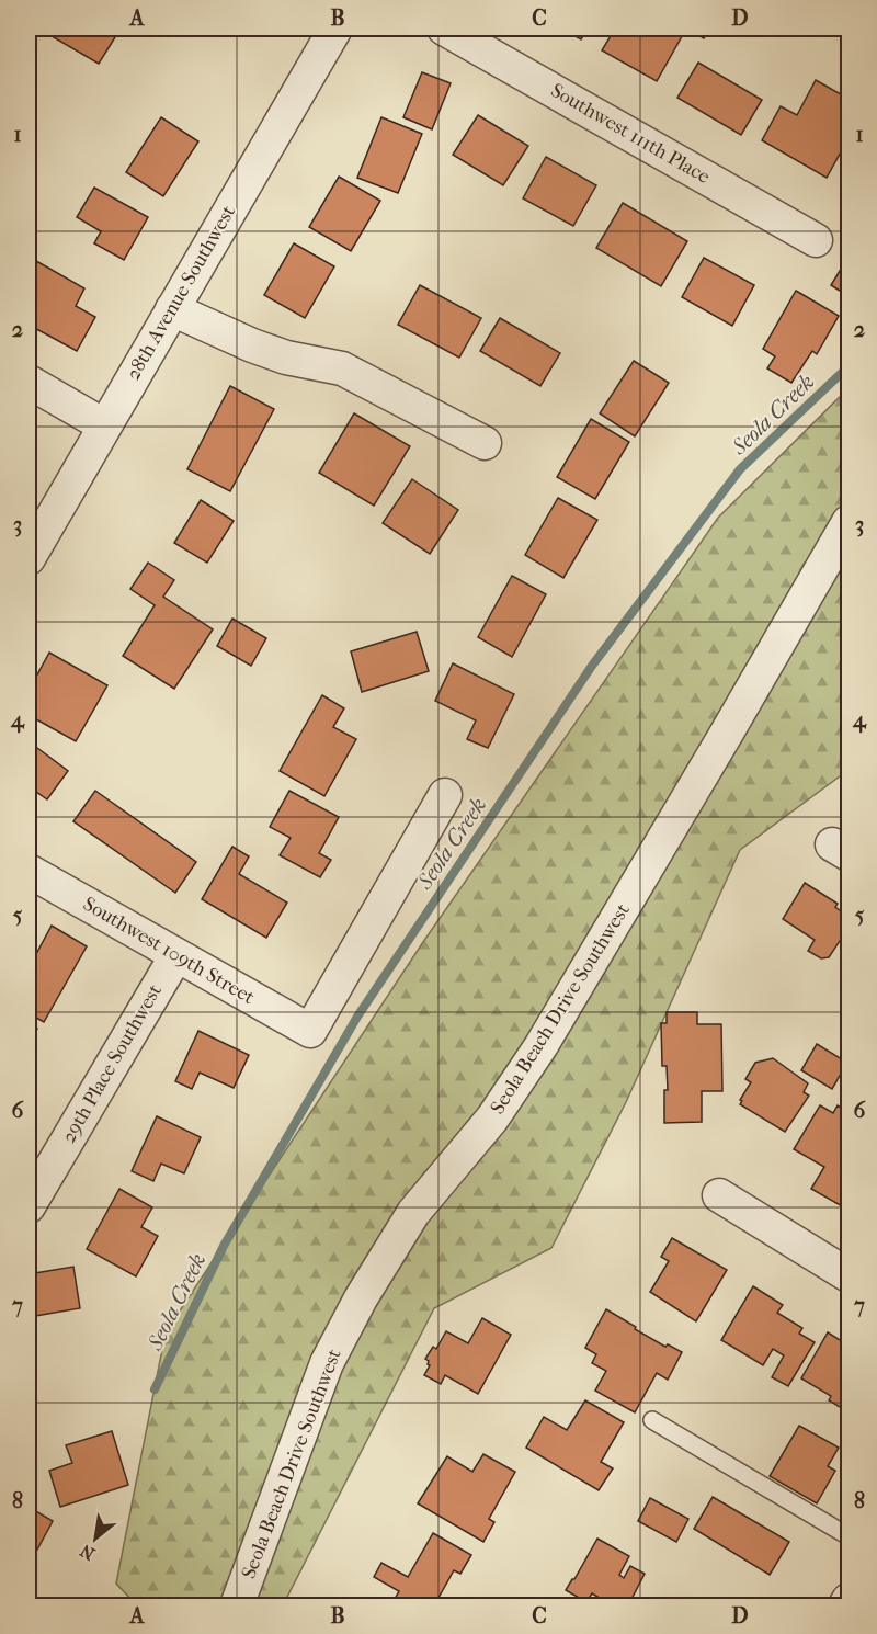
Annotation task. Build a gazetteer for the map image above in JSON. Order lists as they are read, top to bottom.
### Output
{
  "streets": {
    "street": [
      "Southwest 111th Place",
      "28th Avenue Southwest",
      "Southwest 109th Street",
      "Seola Beach Drive Southwest",
      "29th Place Southwest"
    ]
  },
  "crossings": [
    ["Southwest 109th Street", "29th Place Southwest"]
  ],
  "water": ["Seola Creek"],
  "north": "bottom left",
  "grid": {
    "columns": [
      "A",
      "B",
      "C",
      "D"
    ],
    "rows": [
      "1",
      "2",
      "3",
      "4",
      "5",
      "6",
      "7",
      "8"
    ]
  }
}
